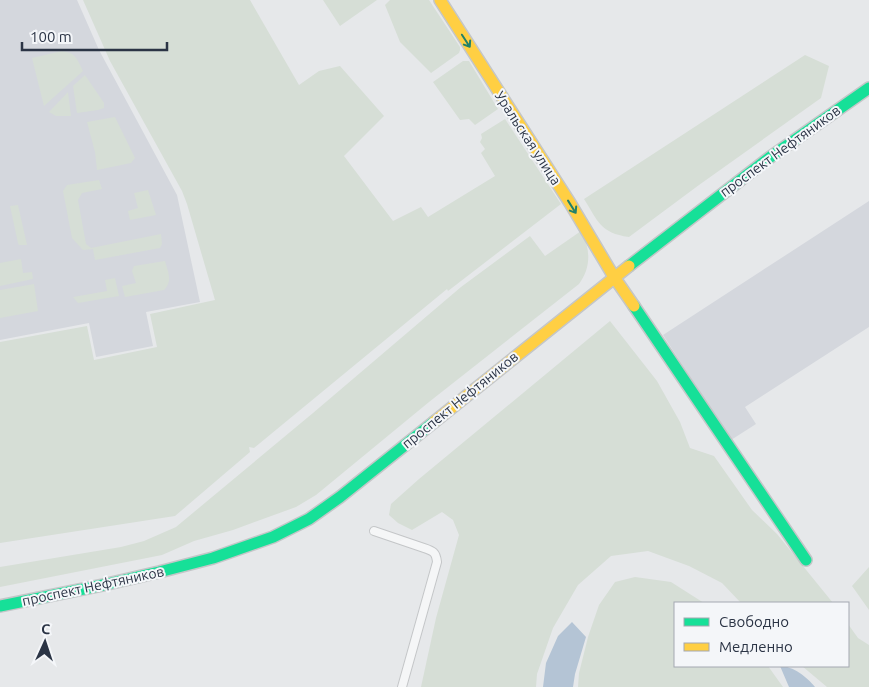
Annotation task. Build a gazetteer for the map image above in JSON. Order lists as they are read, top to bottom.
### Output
{
  "streets": {
    "main road": ["Уральская улица", "проспект Нефтяников"]
  },
  "crossings": [
    ["Уральская улица", "проспект Нефтяников"]
  ],
  "one_way": ["Уральская улица"],
  "legend": ["Свободно", "Медленно"],
  "scale_bar": "100 m",
  "north": "top"
}
